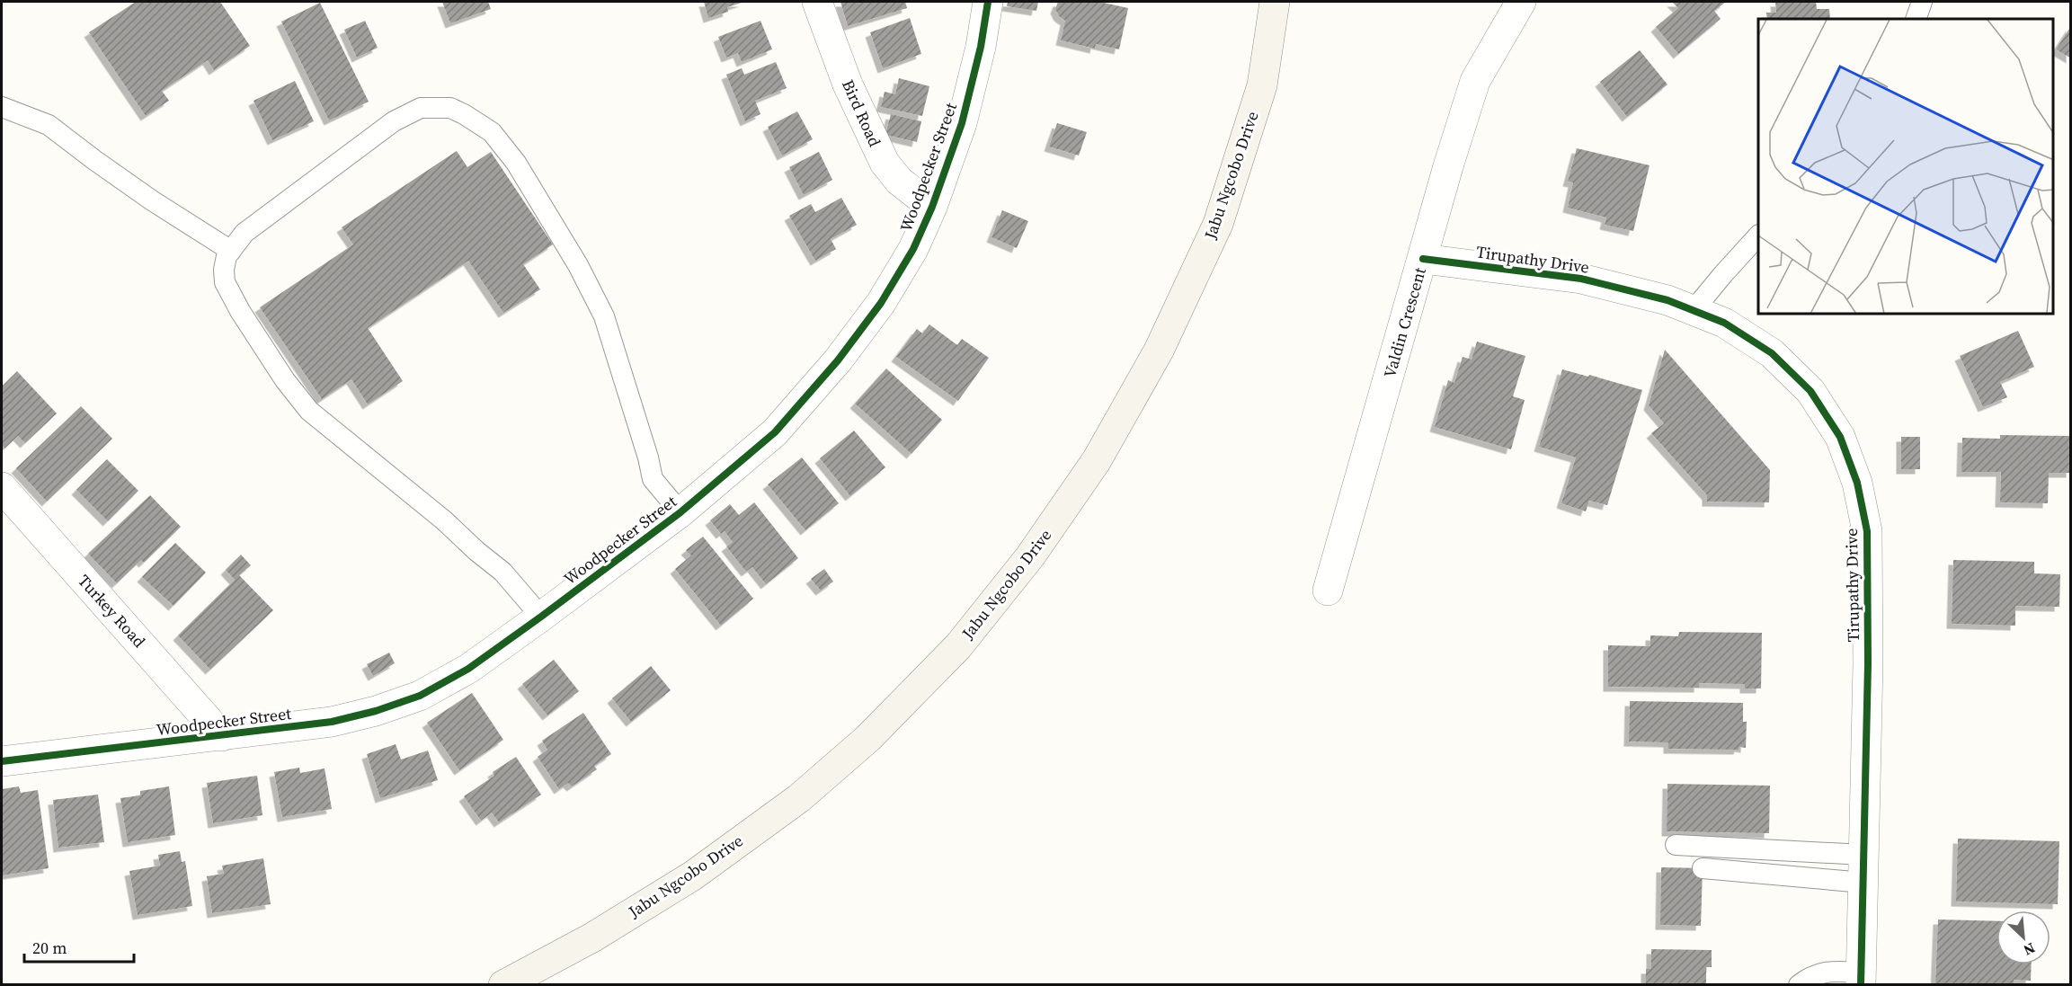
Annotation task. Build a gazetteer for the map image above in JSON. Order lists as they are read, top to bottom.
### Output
{
  "streets": {
    "main road": ["Jabu Ngcobo Drive"],
    "street": [
      "Bird Road",
      "Woodpecker Street",
      "Tirupathy Drive",
      "Valdin Crescent",
      "Turkey Road"
    ]
  },
  "crossings": [
    ["Bird Road", "Woodpecker Street"],
    ["Woodpecker Street", "Turkey Road"],
    ["Tirupathy Drive", "Valdin Crescent"]
  ],
  "scale_bar": "20 m",
  "north": "bottom right"
}
